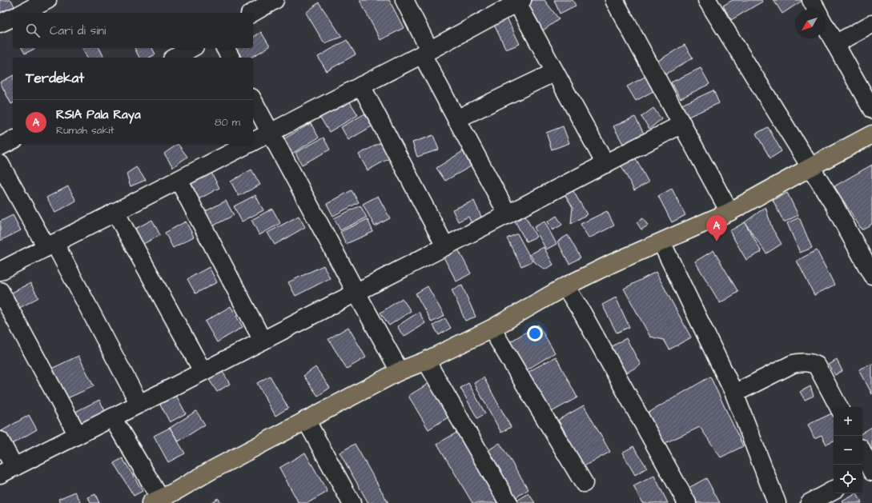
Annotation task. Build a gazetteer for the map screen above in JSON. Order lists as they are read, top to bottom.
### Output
{
  "north": "bottom left",
  "page": {
    "search": "Cari di sini",
    "heading": "Terdekat",
    "list": [
      {
        "mark": "A",
        "name": "RSIA Pala Raya",
        "note": "Rumah sakit",
        "value": "80 m"
      }
    ],
    "pins": "A",
    "map_buttons": ["+", "−"]
  }
}
